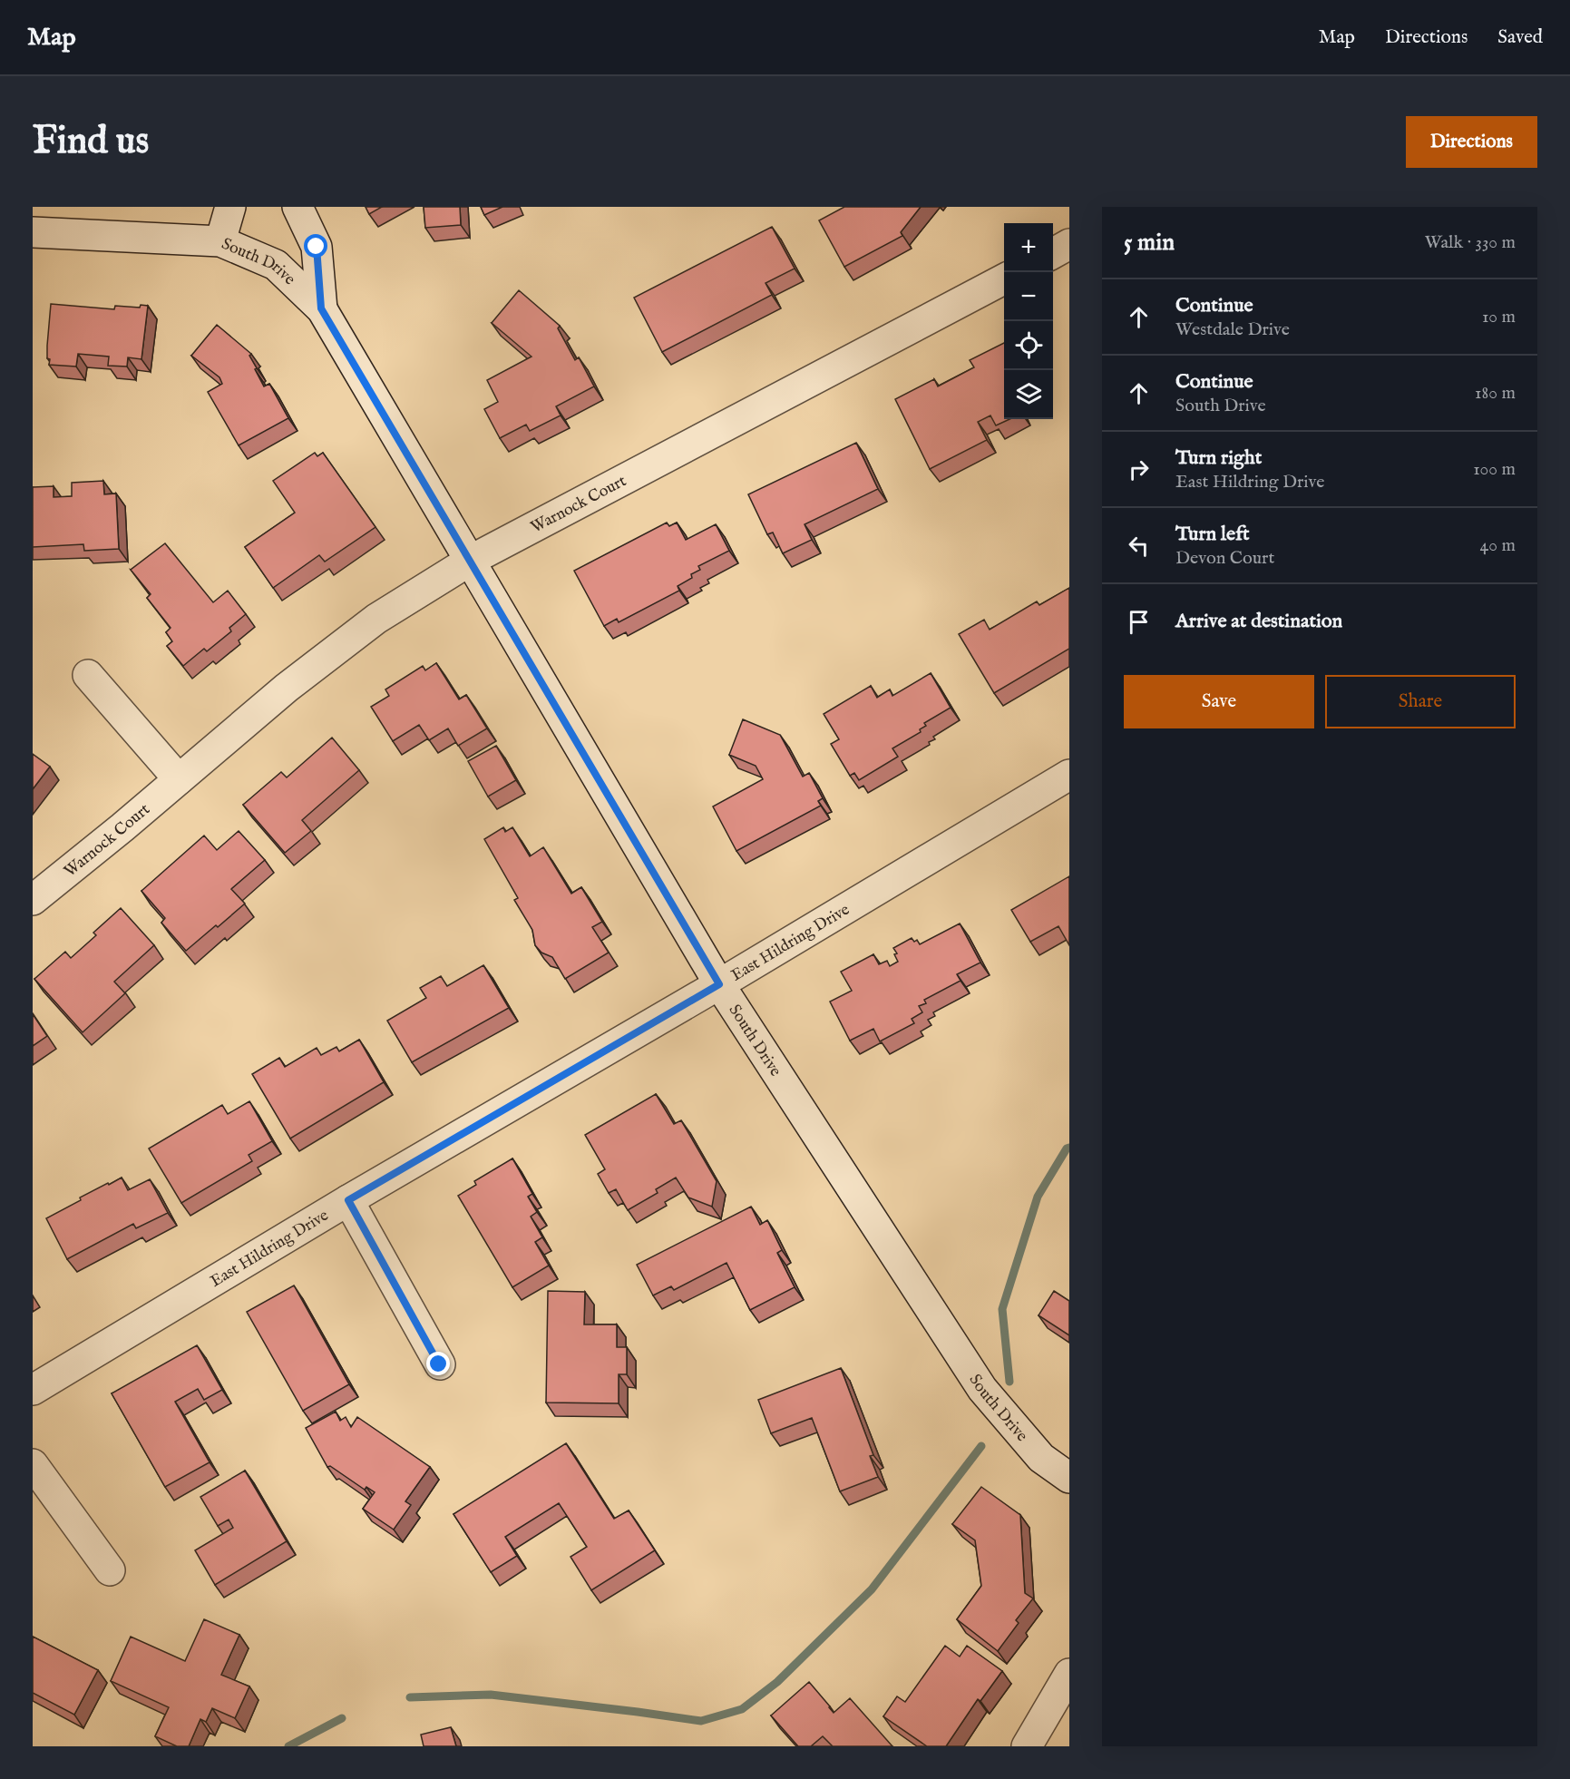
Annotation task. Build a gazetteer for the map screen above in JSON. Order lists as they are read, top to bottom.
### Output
{
  "streets": {
    "street": ["South Drive", "Warnock Court", "East Hildring Drive"]
  },
  "crossings": [
    ["South Drive", "Warnock Court"],
    ["South Drive", "East Hildring Drive"]
  ],
  "page": {
    "header": "Map",
    "nav": ["Map", "Directions", "Saved"],
    "buttons": [
      "Directions",
      ["Save", "Share"]
    ],
    "title": "Find us",
    "heading": ["5 min", "Walk · 330 m"],
    "map_buttons": ["+", "−"],
    "list": [
      ["Continue", "Westdale Drive", "10 m"],
      ["Continue", "South Drive", "180 m"],
      ["Turn right", "East Hildring Drive", "100 m"],
      ["Turn left", "Devon Court", "40 m"],
      "Arrive at destination"
    ]
  }
}
